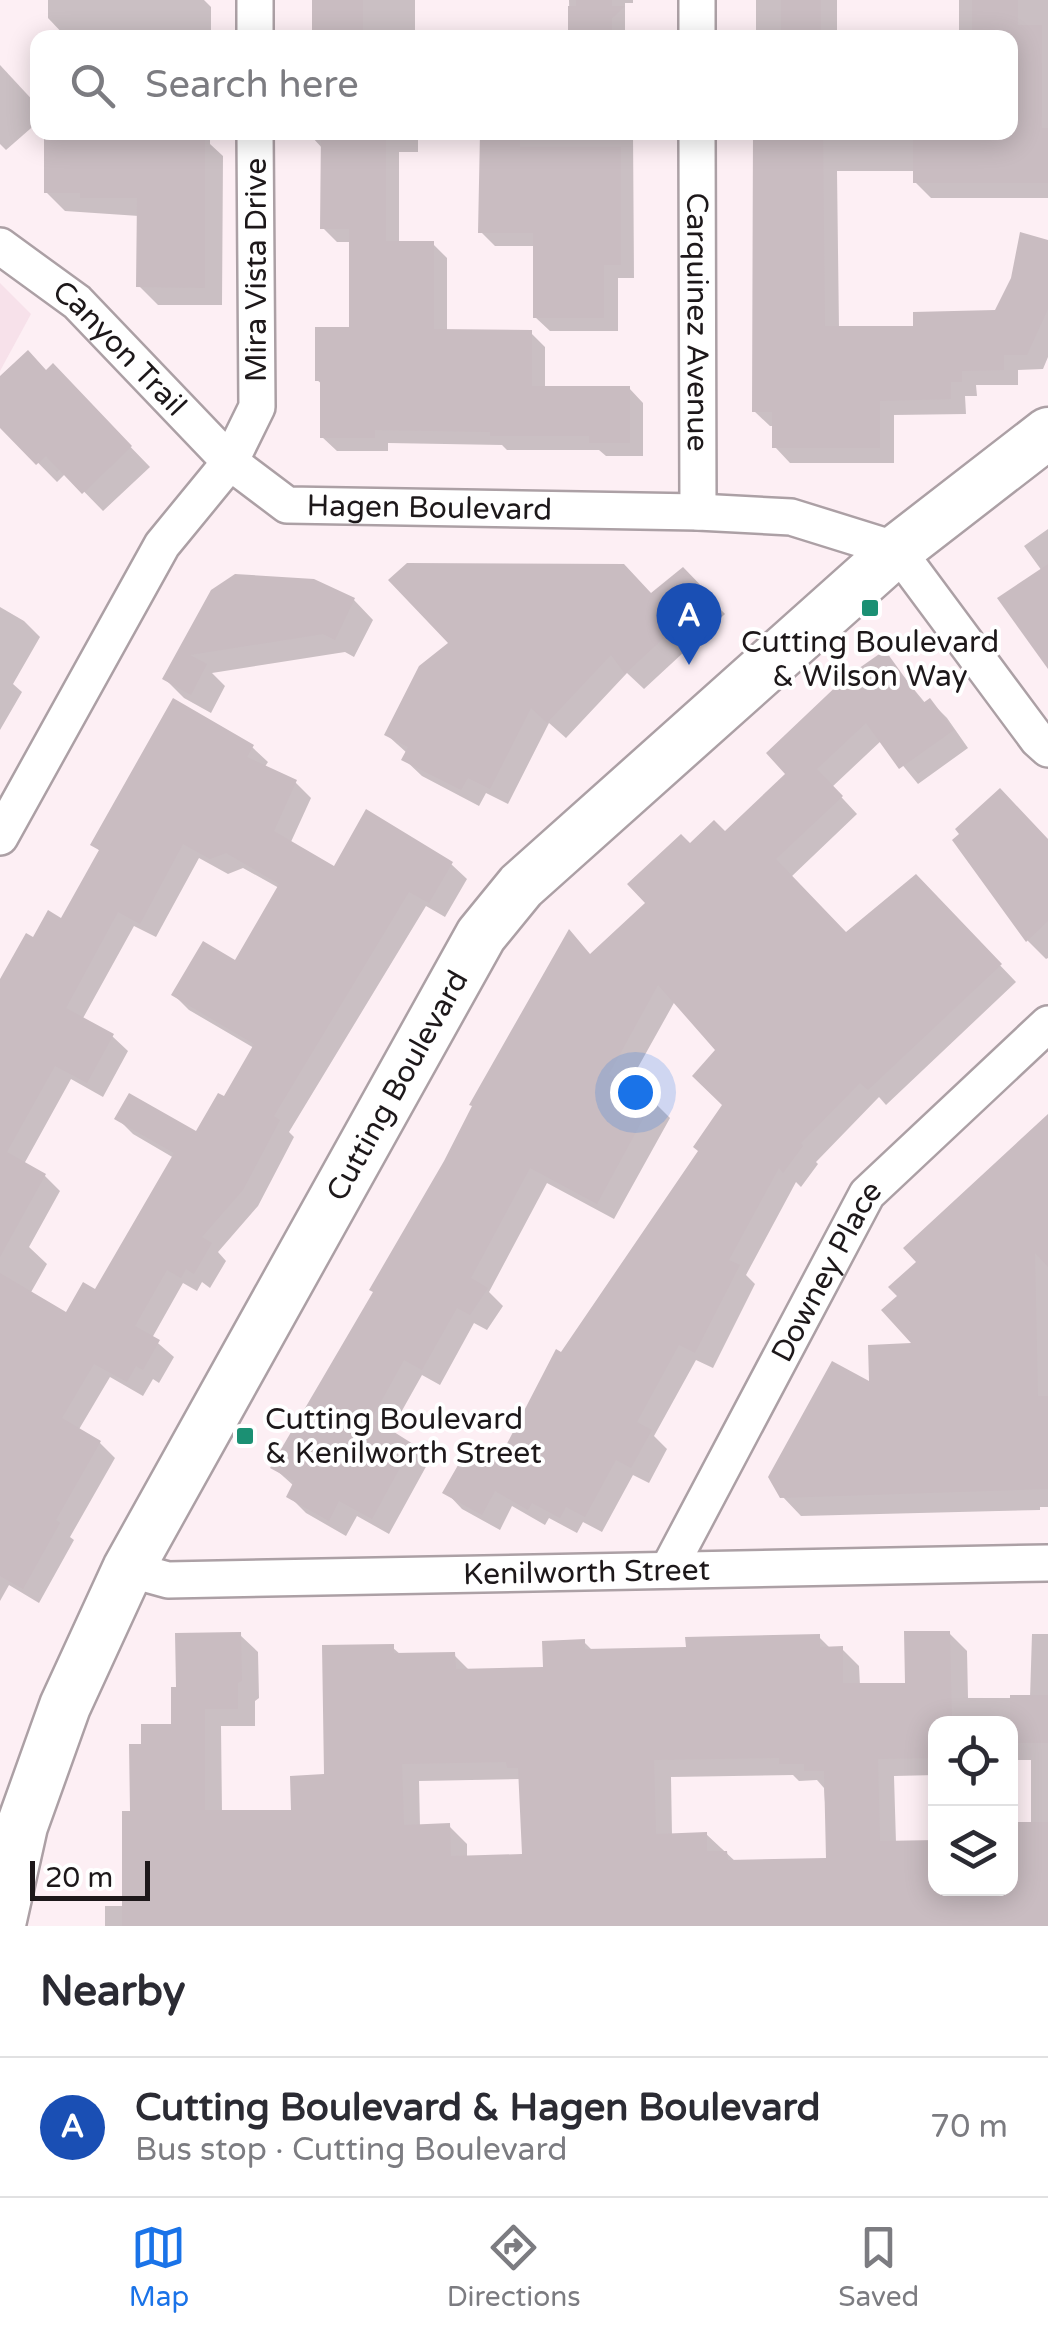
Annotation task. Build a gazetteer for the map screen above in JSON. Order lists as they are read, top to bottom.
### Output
{
  "streets": {
    "street": [
      "Mira Vista Drive",
      "Carquinez Avenue",
      "Canyon Trail",
      "Hagen Boulevard",
      "Cutting Boulevard",
      "Downey Place",
      "Kenilworth Street"
    ]
  },
  "crossings": [
    ["Mira Vista Drive", "Canyon Trail"],
    ["Mira Vista Drive", "Hagen Boulevard"],
    ["Carquinez Avenue", "Hagen Boulevard"],
    ["Canyon Trail", "Hagen Boulevard"],
    ["Hagen Boulevard", "Cutting Boulevard"],
    ["Cutting Boulevard", "Kenilworth Street"],
    ["Downey Place", "Kenilworth Street"]
  ],
  "places": {
    "transit": ["Cutting Boulevard & Wilson Way", "Cutting Boulevard & Kenilworth Street"]
  },
  "scale_bar": "20 m",
  "page": {
    "search": "Search here",
    "pins": "A",
    "scale": "20 m",
    "heading": "Nearby",
    "list": [
      {
        "mark": "A",
        "name": "Cutting Boulevard & Hagen Boulevard",
        "note": "Bus stop · Cutting Boulevard",
        "value": "70 m"
      }
    ],
    "nav": ["Map", "Directions", "Saved"]
  }
}
